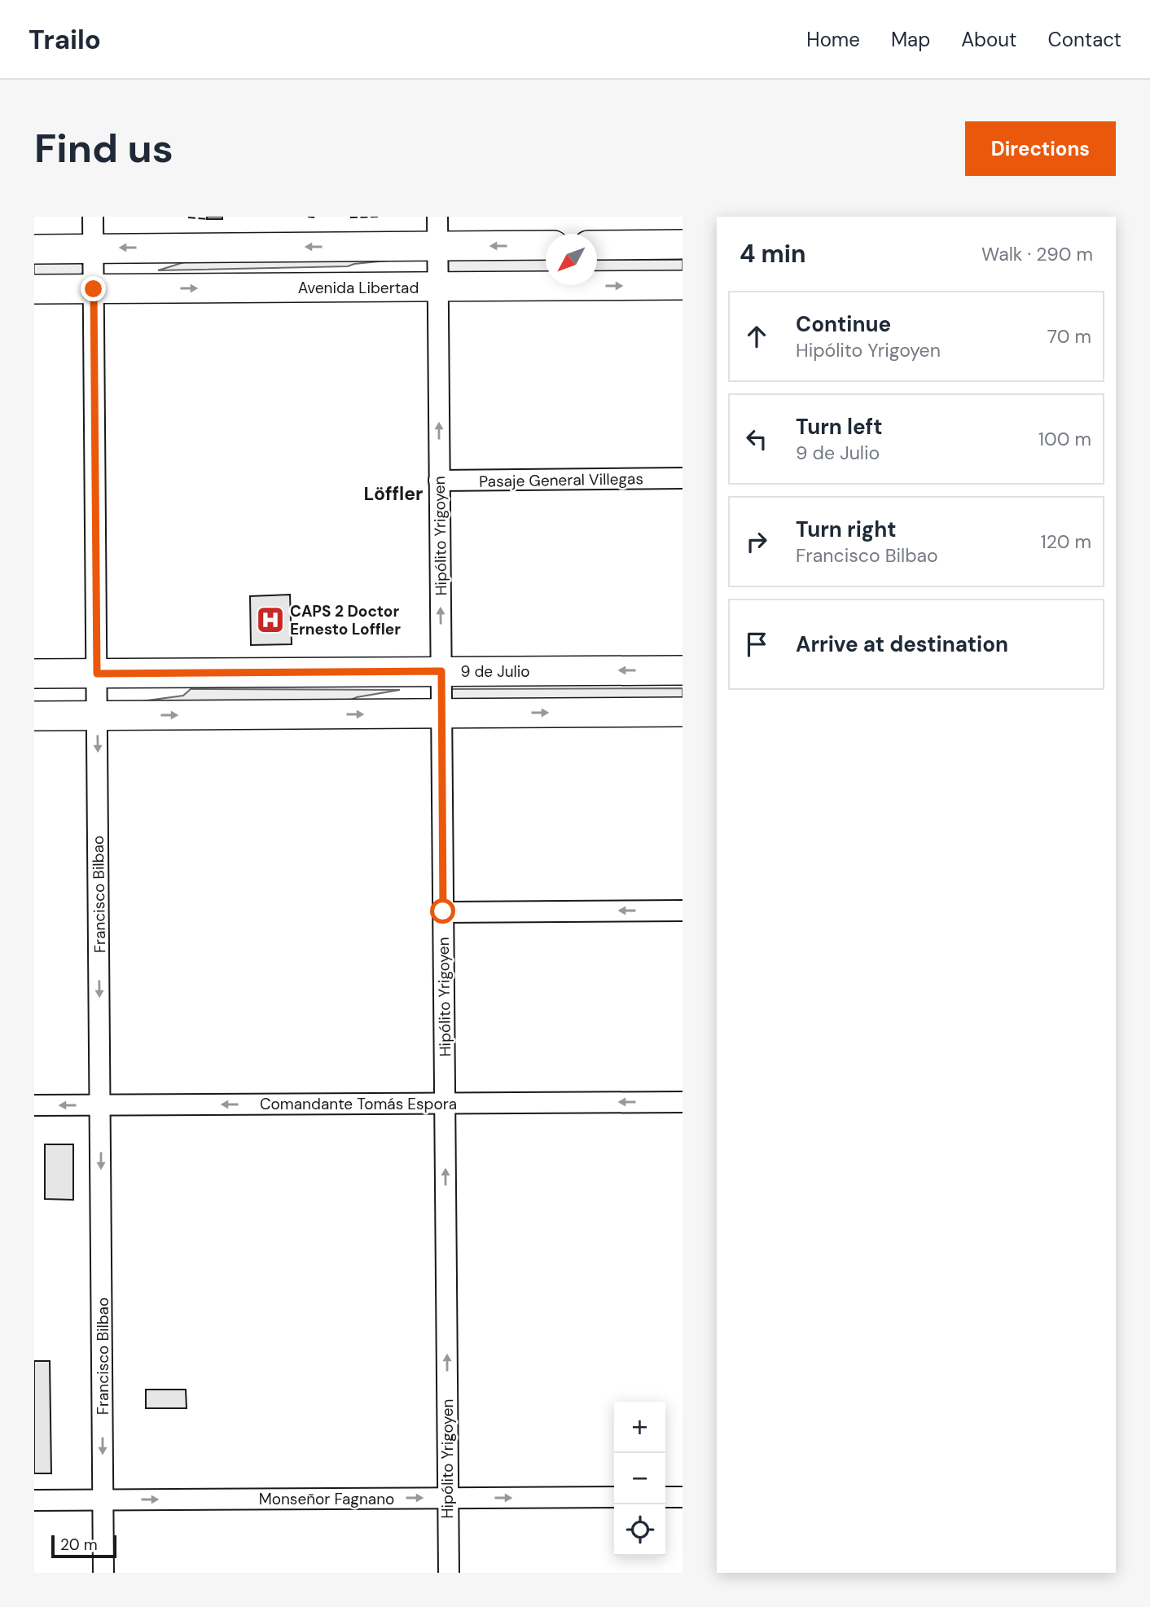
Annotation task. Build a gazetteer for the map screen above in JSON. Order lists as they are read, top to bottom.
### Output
{
  "streets": {
    "street": [
      "Avenida Libertad",
      "Pasaje General Villegas",
      "Hipólito Yrigoyen",
      "9 de Julio",
      "Francisco Bilbao",
      "Comandante Tomás Espora",
      "Monseñor Fagnano"
    ]
  },
  "crossings": [
    ["Avenida Libertad", "Hipólito Yrigoyen"],
    ["Avenida Libertad", "Francisco Bilbao"],
    ["Pasaje General Villegas", "Hipólito Yrigoyen"],
    ["Hipólito Yrigoyen", "9 de Julio"],
    ["Hipólito Yrigoyen", "Comandante Tomás Espora"],
    ["Hipólito Yrigoyen", "Monseñor Fagnano"],
    ["9 de Julio", "Francisco Bilbao"],
    ["Francisco Bilbao", "Comandante Tomás Espora"],
    ["Francisco Bilbao", "Monseñor Fagnano"]
  ],
  "one_way": [
    "Hipólito Yrigoyen",
    "Francisco Bilbao",
    "Comandante Tomás Espora",
    "Monseñor Fagnano"
  ],
  "districts": ["Löffler"],
  "places": {
    "hospital": ["CAPS 2 Doctor Ernesto Loffler"]
  },
  "scale_bar": "20 m",
  "north": "bottom left",
  "page": {
    "header": "Trailo",
    "nav": [
      "Home",
      "Map",
      "About",
      "Contact"
    ],
    "buttons": "Directions",
    "title": "Find us",
    "heading": ["4 min", "Walk · 290 m"],
    "list": [
      ["Continue", "Hipólito Yrigoyen", "70 m"],
      ["Turn left", "9 de Julio", "100 m"],
      ["Turn right", "Francisco Bilbao", "120 m"],
      "Arrive at destination"
    ],
    "map_buttons": ["+", "−"],
    "scale": "20 m"
  }
}
